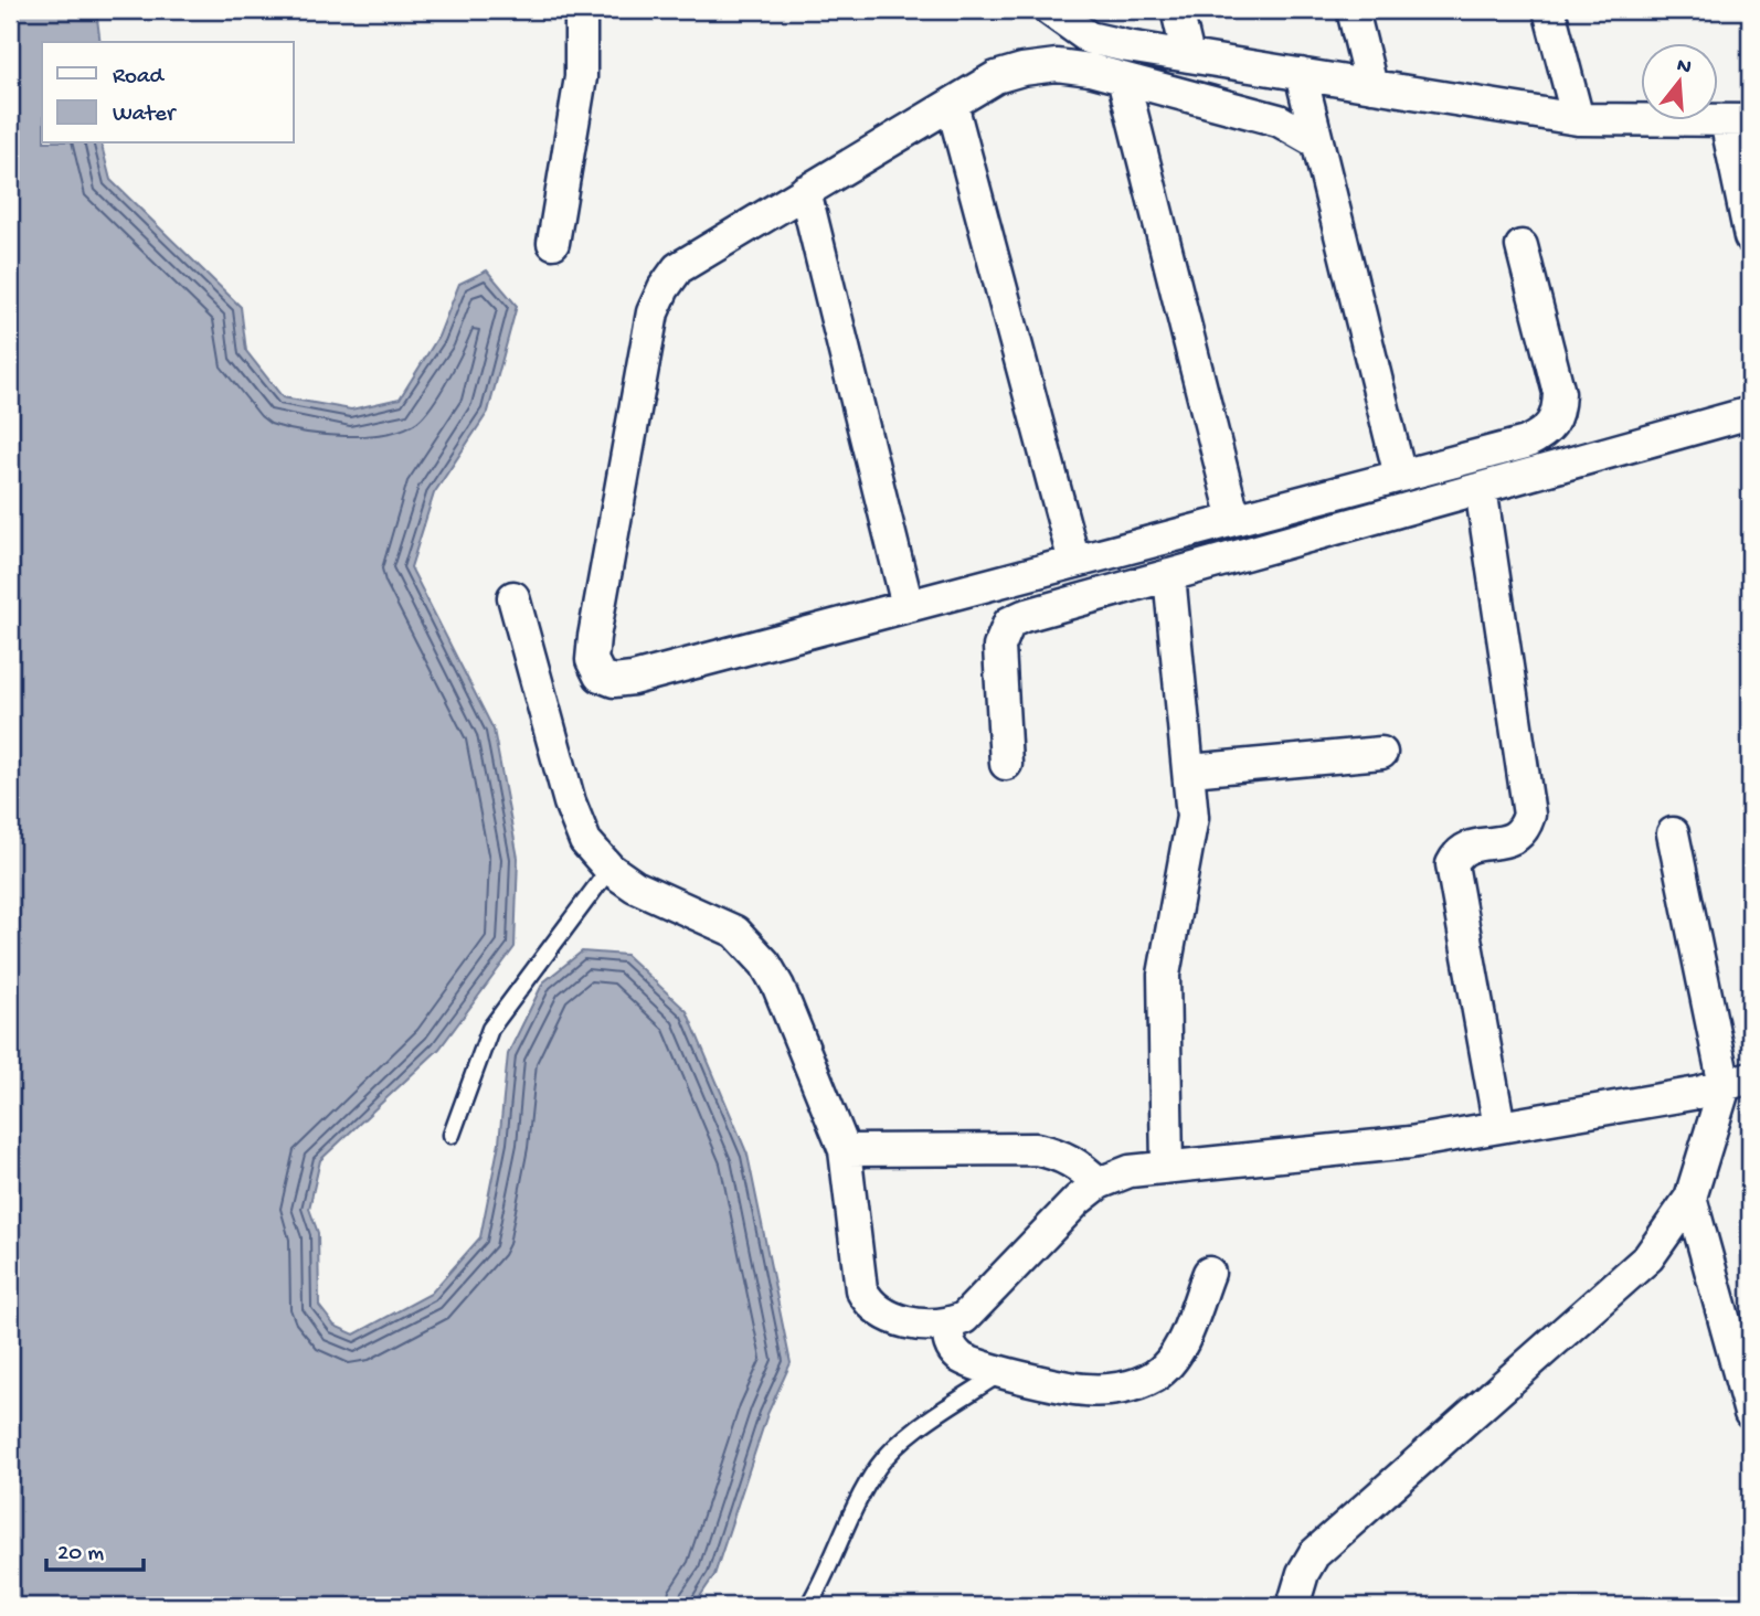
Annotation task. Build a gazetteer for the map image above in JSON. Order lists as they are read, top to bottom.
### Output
{
  "legend": ["Road", "Water"],
  "scale_bar": "20 m",
  "north": "top"
}
